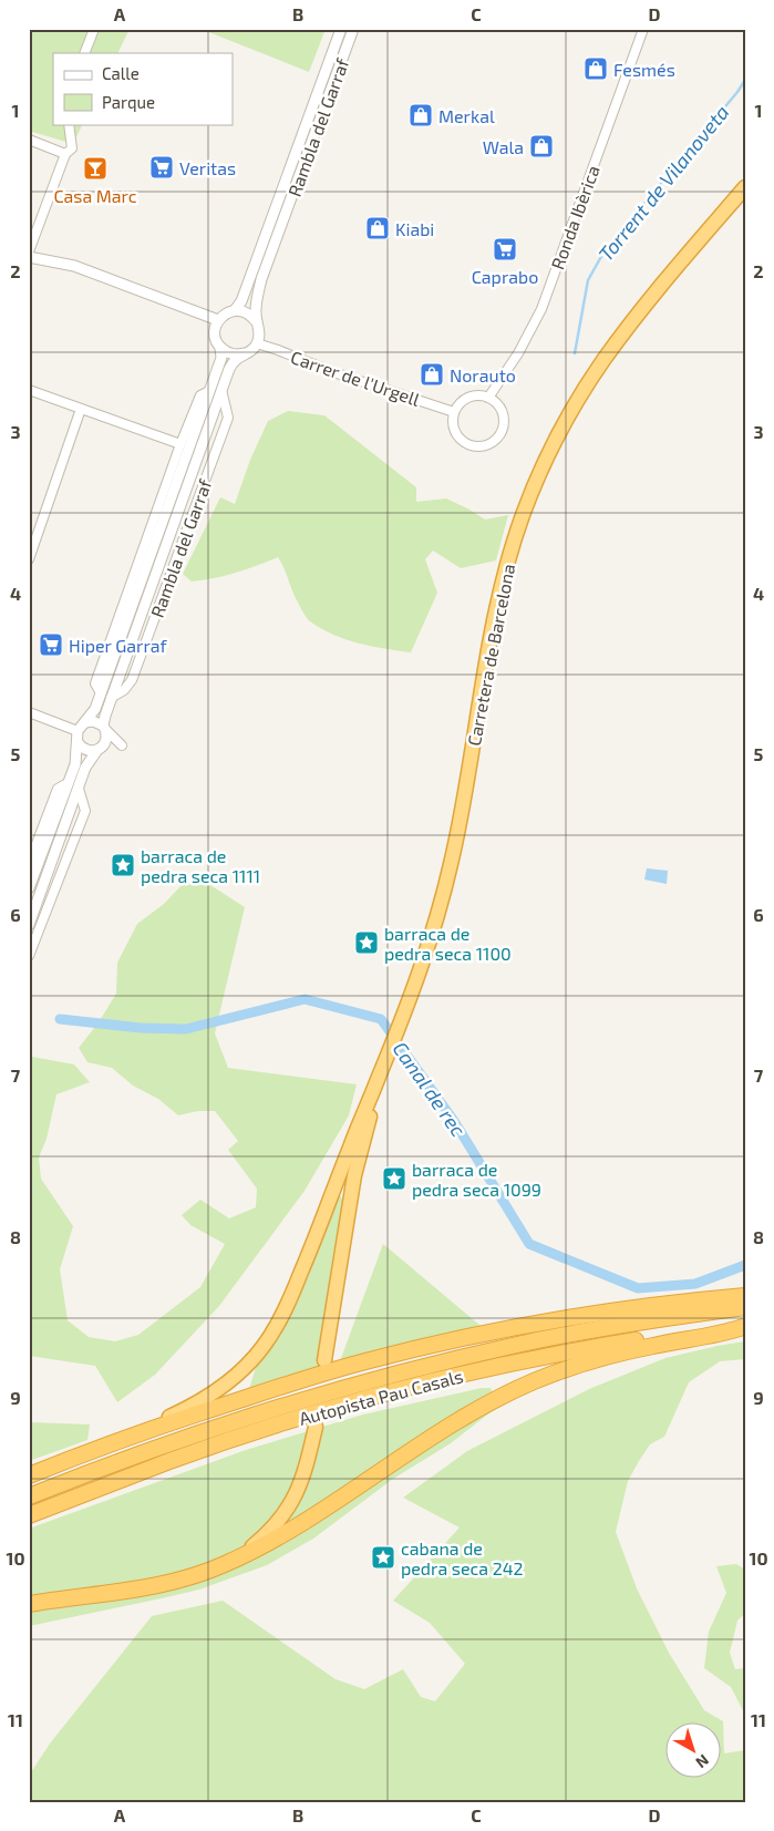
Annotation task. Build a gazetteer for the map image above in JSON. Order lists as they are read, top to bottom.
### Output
{
  "streets": {
    "highway": ["Carretera de Barcelona", "Autopista Pau Casals"],
    "street": ["Rambla del Garraf", "Ronda Ibèrica", "Carrer de l'Urgell"]
  },
  "crossings": [
    ["Rambla del Garraf", "Carrer de l'Urgell"],
    ["Ronda Ibèrica", "Carrer de l'Urgell"]
  ],
  "water": ["Torrent de Vilanoveta", "Canal de rec"],
  "places": {
    "shop": [
      "Fesmés",
      "Merkal",
      "Wala",
      "Kiabi",
      "Norauto"
    ],
    "supermarket": ["Veritas", "Caprabo", "Hiper Garraf"],
    "bar": ["Casa Marc"],
    "place": [
      "barraca de pedra seca 1111",
      "barraca de pedra seca 1100",
      "barraca de pedra seca 1099",
      "cabana de pedra seca 242"
    ]
  },
  "legend": ["Calle", "Parque"],
  "north": "bottom right",
  "grid": {
    "columns": [
      "A",
      "B",
      "C",
      "D"
    ],
    "rows": [
      "1",
      "2",
      "3",
      "4",
      "5",
      "6",
      "7",
      "8",
      "9",
      "10",
      "11"
    ]
  }
}
